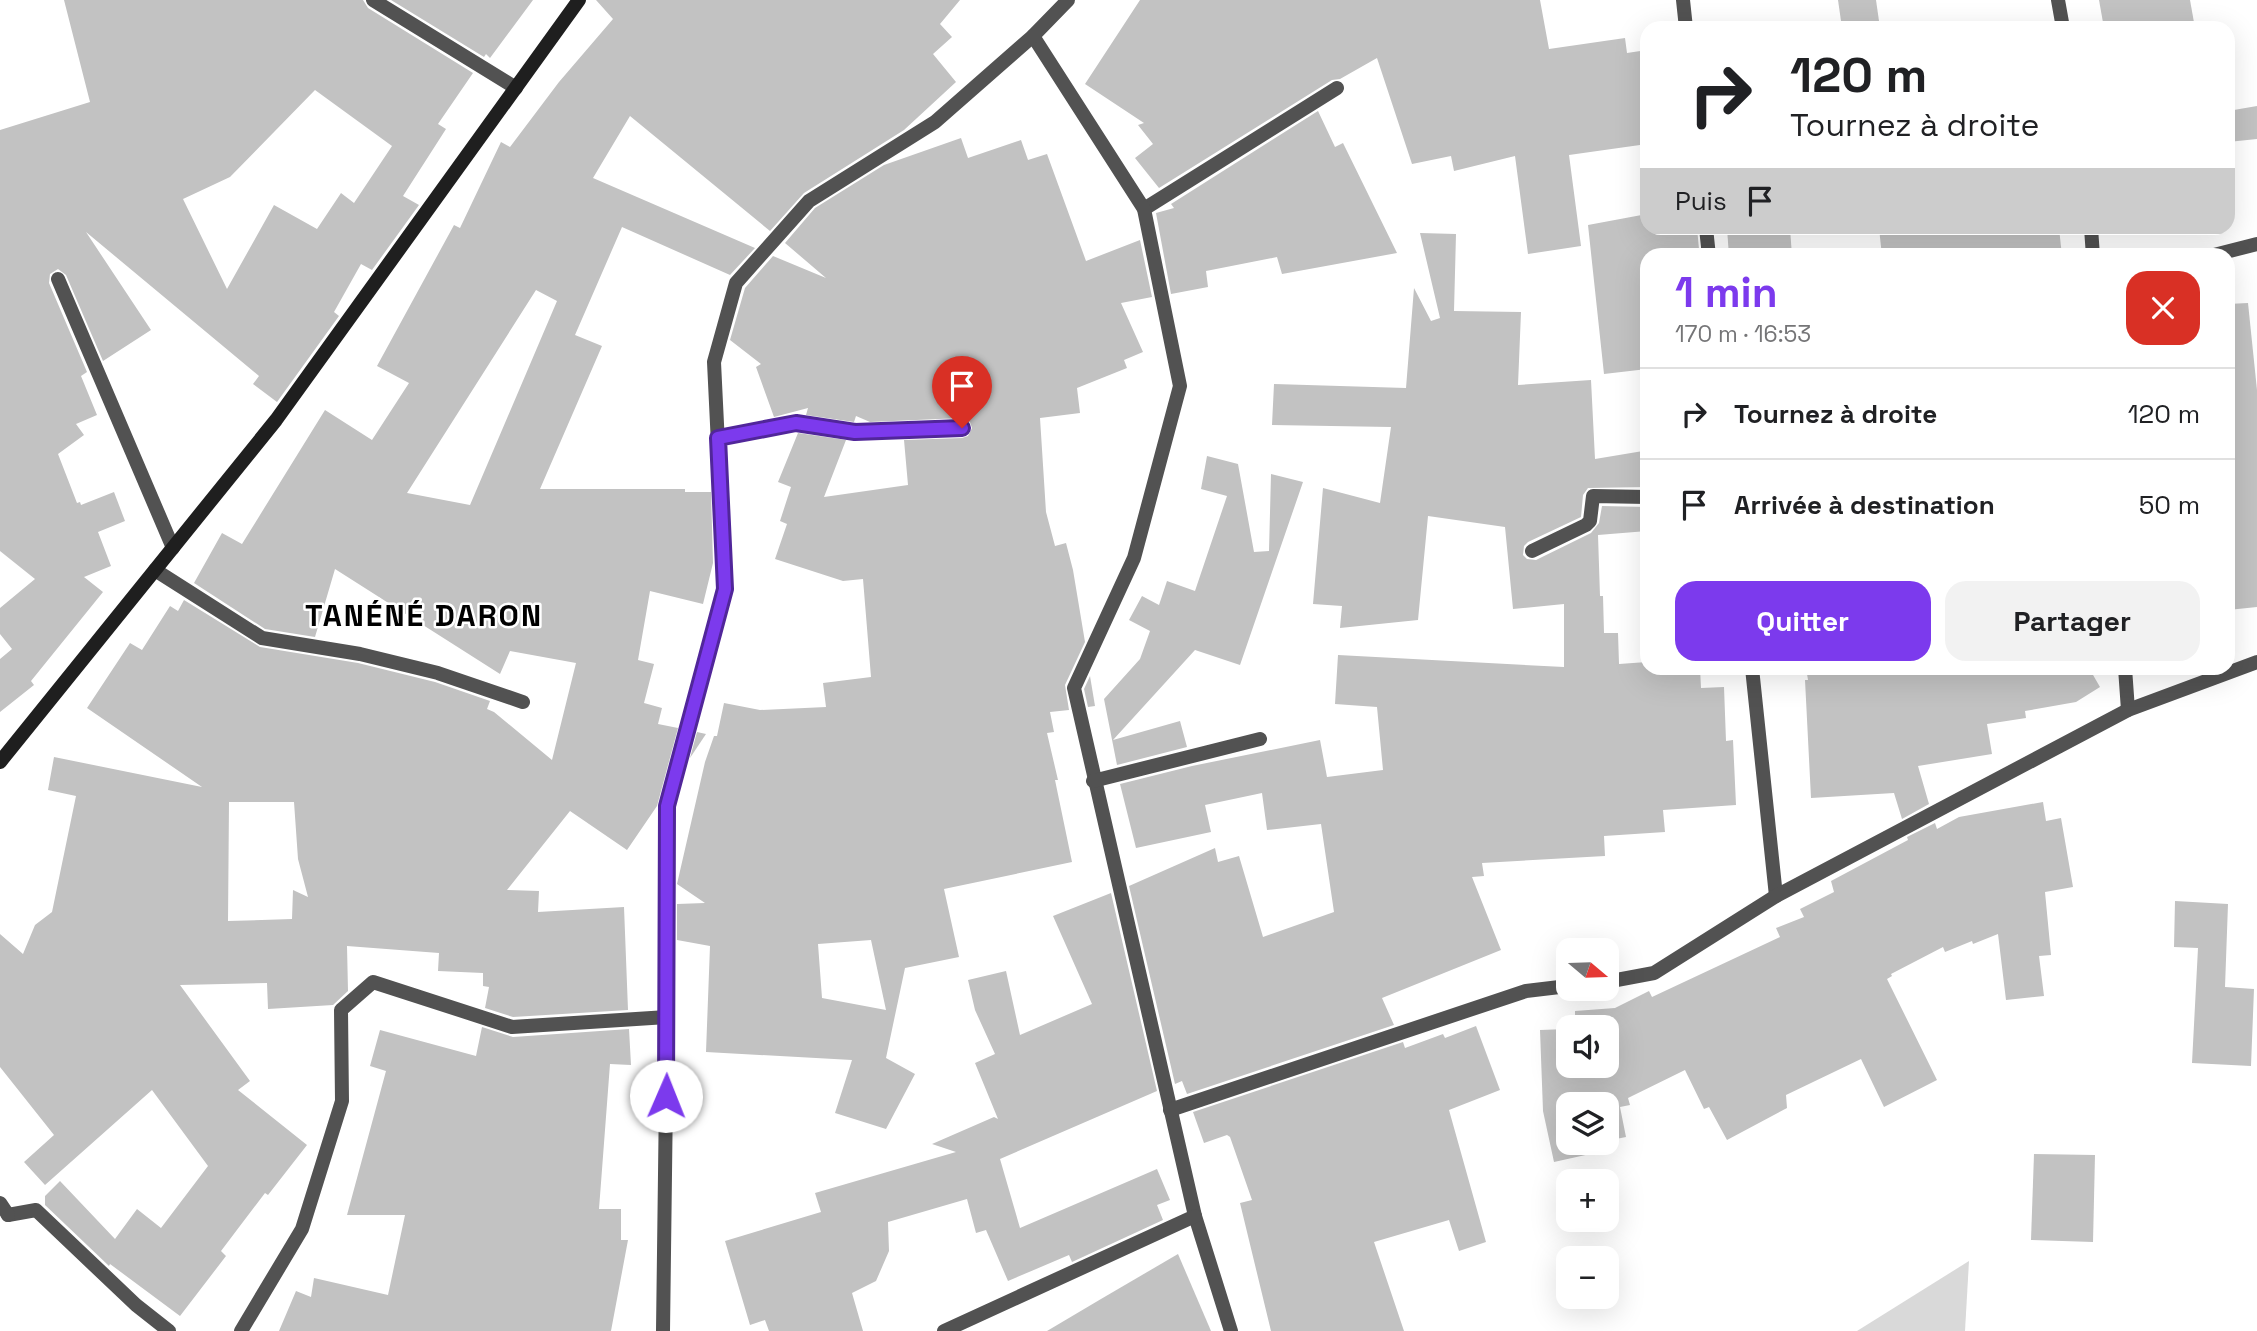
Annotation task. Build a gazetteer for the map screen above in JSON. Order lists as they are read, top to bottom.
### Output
{
  "districts": ["TANÉNÉ DARON"],
  "north": "right",
  "page": {
    "turn": ["120 m", "Tournez à droite"],
    "then": "Puis",
    "heading": ["1 min", "170 m · 16:53"],
    "list": [
      {
        "name": "Tournez à droite",
        "value": "120 m"
      },
      {
        "name": "Arrivée à destination",
        "value": "50 m"
      }
    ],
    "buttons": ["Quitter", "Partager"],
    "map_buttons": ["+", "−"]
  }
}
